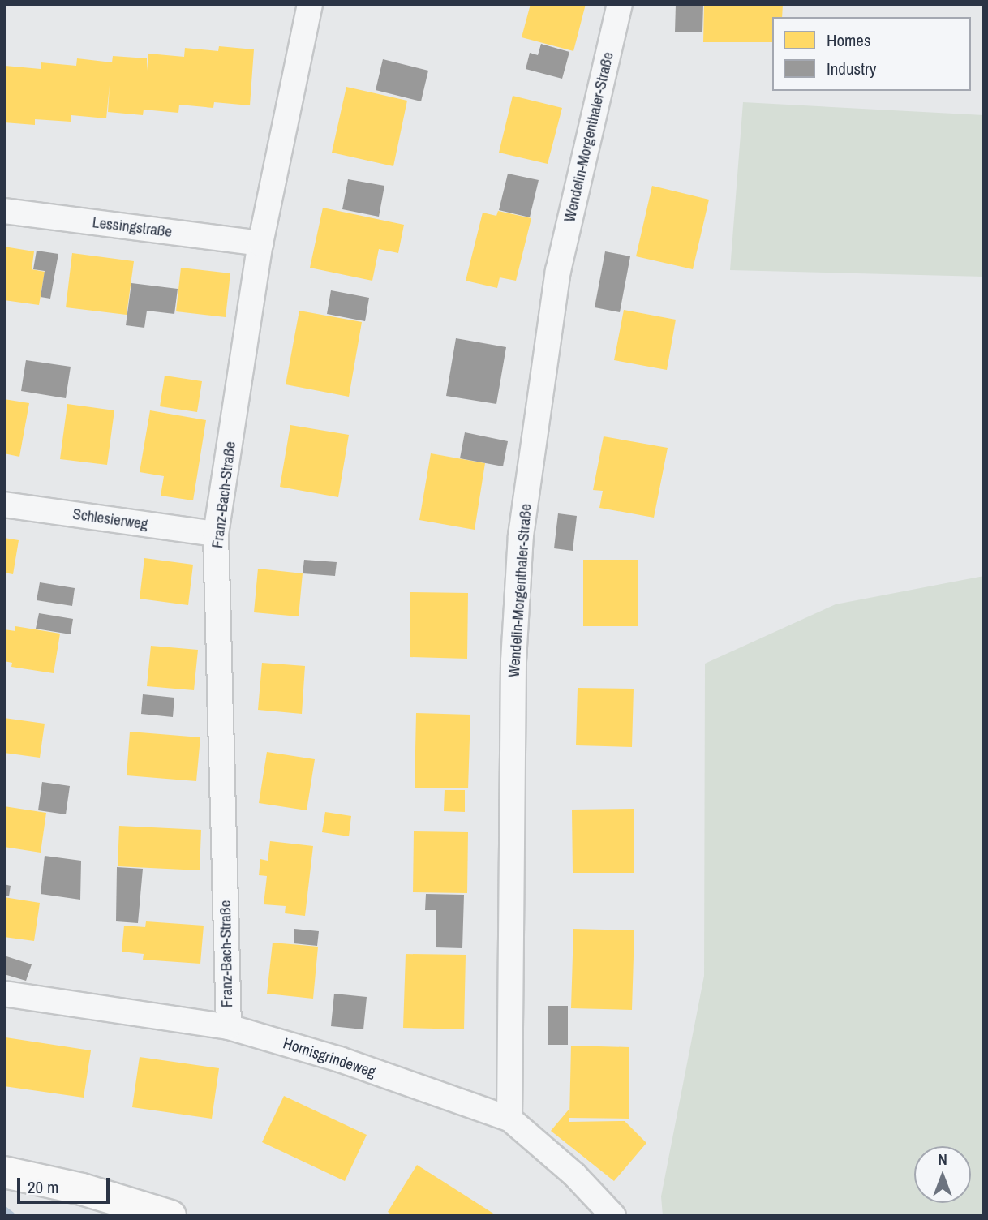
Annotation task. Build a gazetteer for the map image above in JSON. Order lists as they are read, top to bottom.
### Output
{
  "streets": {
    "street": [
      "Wendelin-Morgenthaler-Straße",
      "Lessingstraße",
      "Franz-Bach-Straße",
      "Schlesierweg",
      "Hornisgrindeweg"
    ]
  },
  "crossings": [
    ["Wendelin-Morgenthaler-Straße", "Hornisgrindeweg"],
    ["Lessingstraße", "Franz-Bach-Straße"],
    ["Franz-Bach-Straße", "Schlesierweg"],
    ["Franz-Bach-Straße", "Hornisgrindeweg"]
  ],
  "legend": ["Homes", "Industry"],
  "scale_bar": "20 m",
  "north": "top"
}
